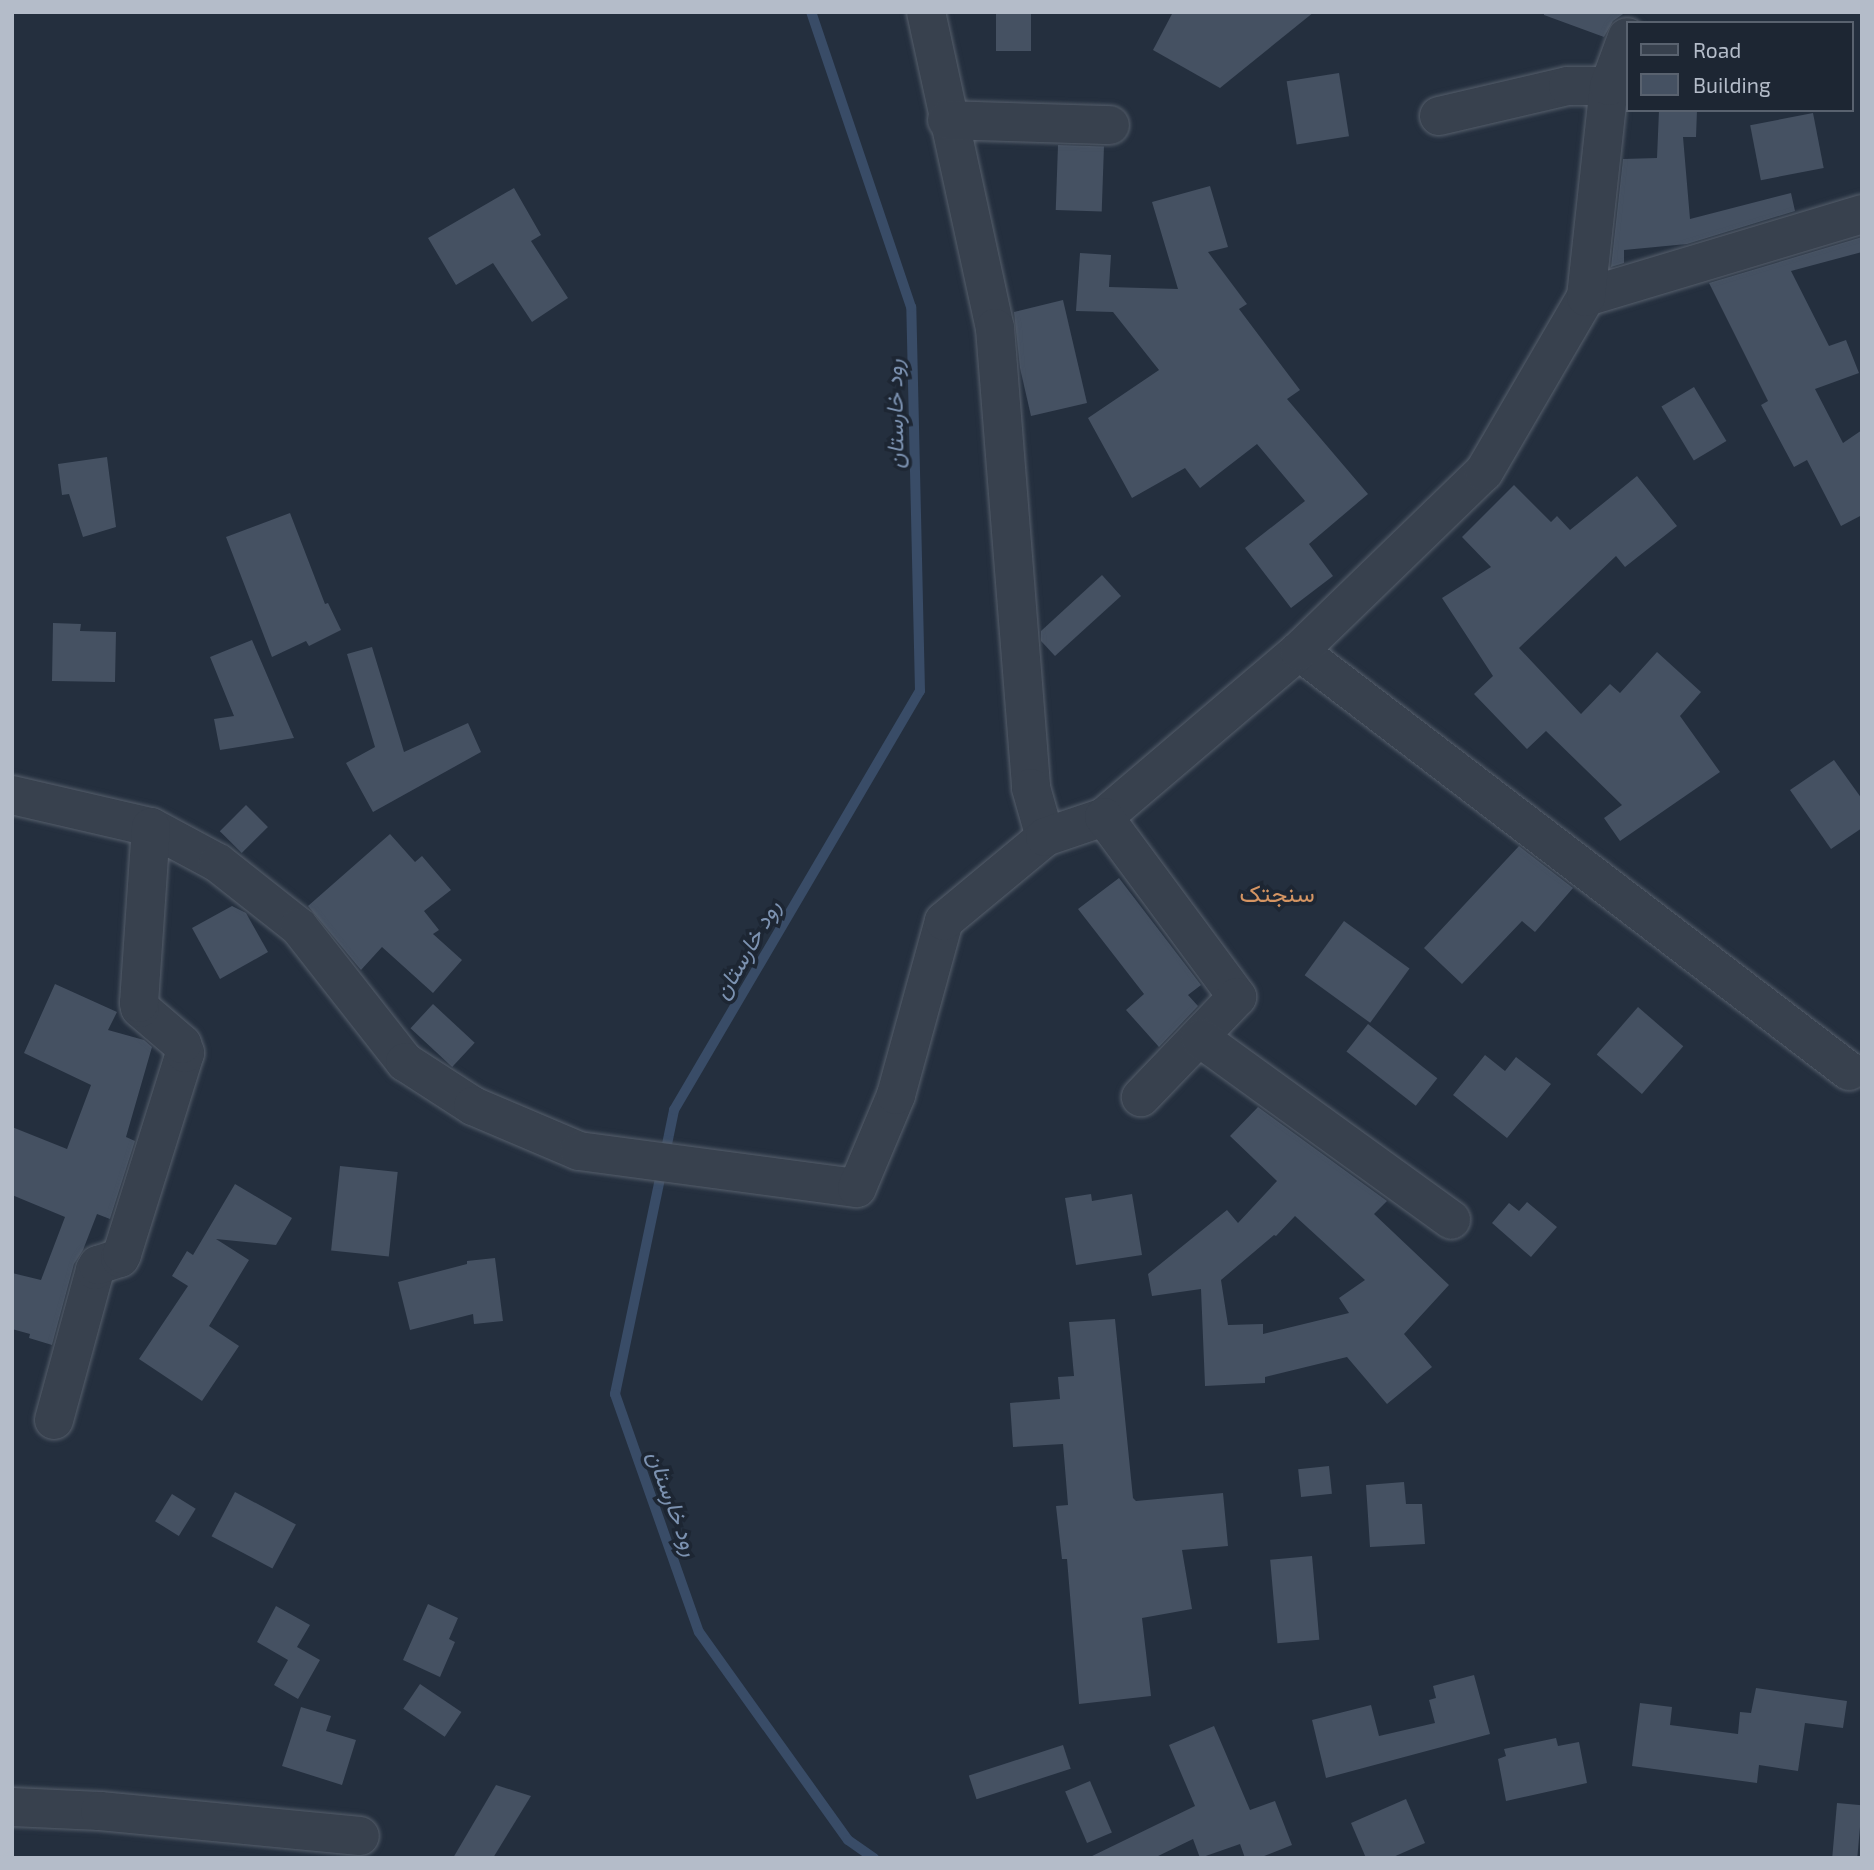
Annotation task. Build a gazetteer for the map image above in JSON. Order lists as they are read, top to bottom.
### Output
{
  "districts": ["سنجتک"],
  "water": ["رود خارستان"],
  "legend": ["Road", "Building"]
}
